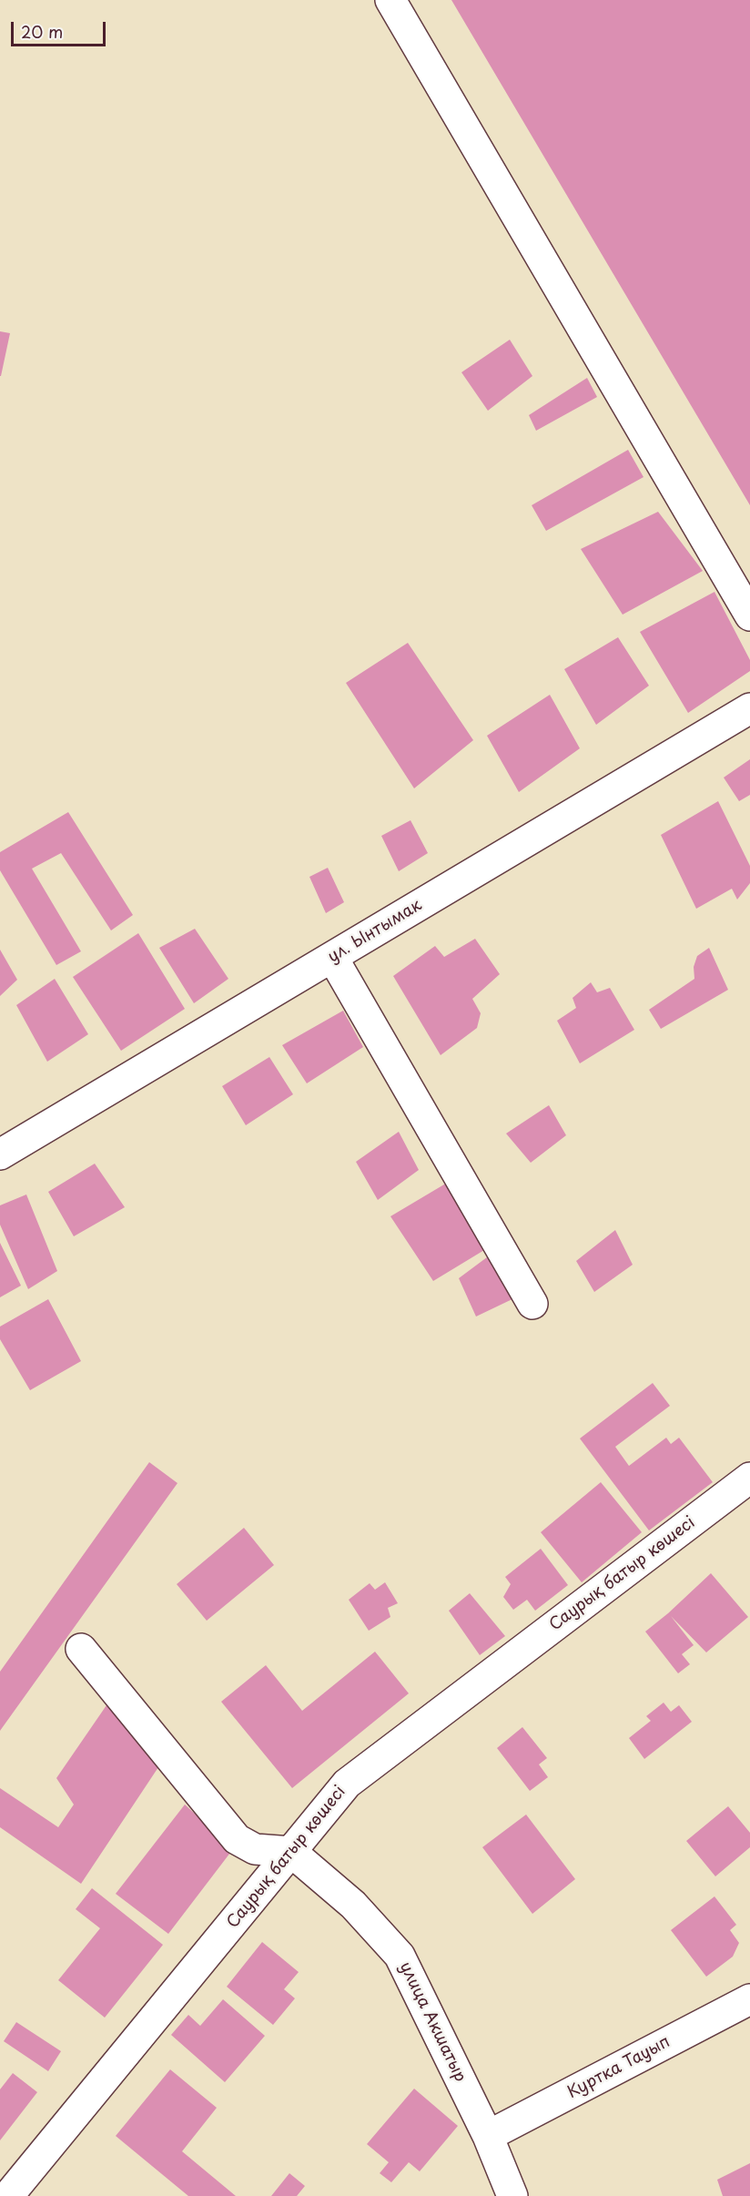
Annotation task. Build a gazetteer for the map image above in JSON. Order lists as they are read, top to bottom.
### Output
{
  "streets": {
    "street": [
      "ул. Ынтымак",
      "Саурық батыр көшесі",
      "улица Акшатыр",
      "Куртка Тауып"
    ]
  },
  "crossings": [
    ["Саурық батыр көшесі", "улица Акшатыр"],
    ["улица Акшатыр", "Куртка Тауып"]
  ],
  "scale_bar": "20 m"
}
